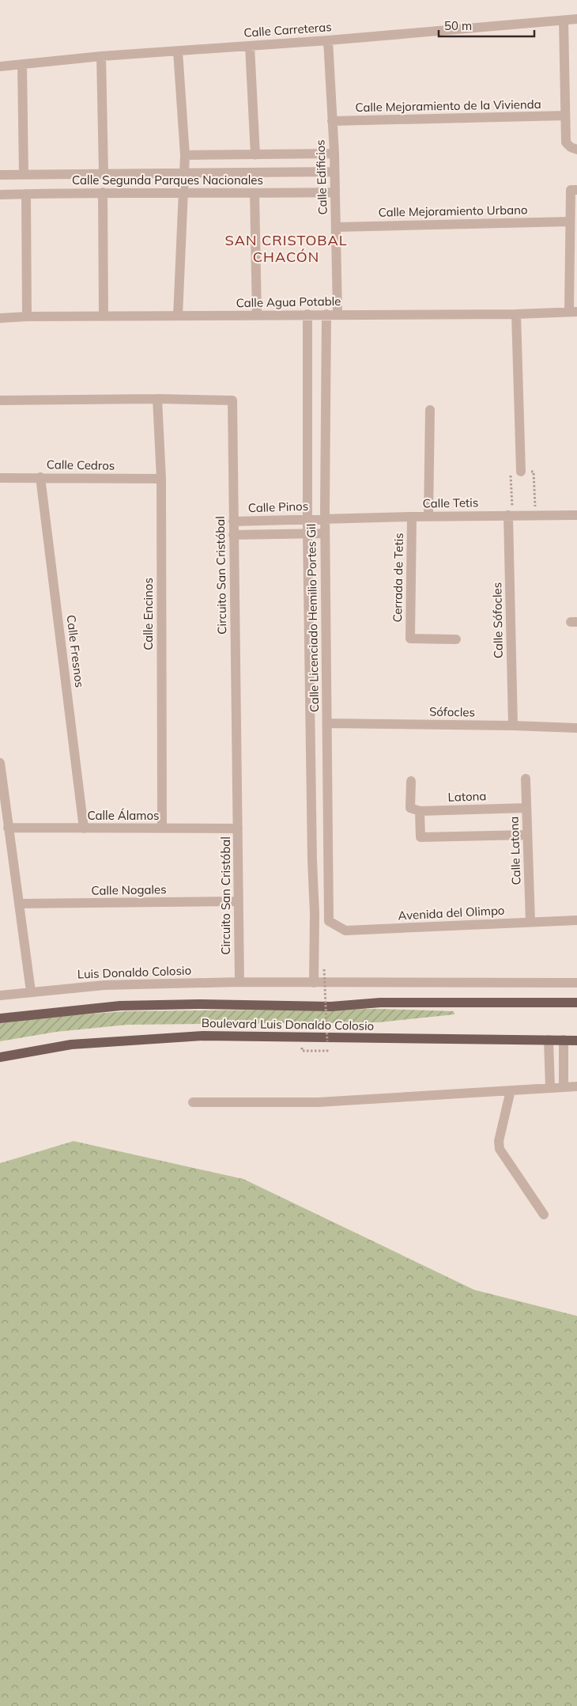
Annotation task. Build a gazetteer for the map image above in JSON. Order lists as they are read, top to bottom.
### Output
{
  "streets": {
    "main road": ["Boulevard Luis Donaldo Colosio"],
    "street": [
      "Calle Carreteras",
      "Calle Mejoramiento de la Vivienda",
      "Calle Edificios",
      "Calle Segunda Parques Nacionales",
      "Calle Mejoramiento Urbano",
      "Calle Agua Potable",
      "Calle Cedros",
      "Calle Tetis",
      "Calle Pinos",
      "Circuito San Cristóbal",
      "Cerrada de Tetis",
      "Calle Encinos",
      "Calle Licenciado Hemilio Portes Gil",
      "Calle Sófocles",
      "Calle Fresnos",
      "Sófocles",
      "Latona",
      "Calle Álamos",
      "Calle Latona",
      "Calle Nogales",
      "Avenida del Olimpo",
      "Luis Donaldo Colosio"
    ]
  },
  "crossings": [
    ["Calle Carreteras", "Calle Edificios"],
    ["Calle Mejoramiento de la Vivienda", "Calle Edificios"],
    ["Calle Edificios", "Calle Segunda Parques Nacionales"],
    ["Calle Edificios", "Calle Mejoramiento Urbano"],
    ["Calle Edificios", "Calle Agua Potable"],
    ["Calle Agua Potable", "Calle Licenciado Hemilio Portes Gil"],
    ["Calle Cedros", "Calle Encinos"],
    ["Calle Cedros", "Calle Fresnos"],
    ["Calle Tetis", "Calle Pinos"],
    ["Calle Tetis", "Cerrada de Tetis"],
    ["Calle Tetis", "Calle Licenciado Hemilio Portes Gil"],
    ["Calle Tetis", "Calle Sófocles"],
    ["Calle Pinos", "Circuito San Cristóbal"],
    ["Calle Pinos", "Calle Licenciado Hemilio Portes Gil"],
    ["Circuito San Cristóbal", "Calle Encinos"],
    ["Circuito San Cristóbal", "Calle Álamos"],
    ["Circuito San Cristóbal", "Calle Nogales"],
    ["Circuito San Cristóbal", "Luis Donaldo Colosio"],
    ["Calle Encinos", "Calle Álamos"],
    ["Calle Licenciado Hemilio Portes Gil", "Sófocles"],
    ["Calle Licenciado Hemilio Portes Gil", "Avenida del Olimpo"],
    ["Calle Sófocles", "Sófocles"],
    ["Calle Fresnos", "Calle Álamos"],
    ["Latona", "Calle Latona"],
    ["Calle Latona", "Avenida del Olimpo"]
  ],
  "districts": ["SAN CRISTOBAL CHACÓN"],
  "scale_bar": "50 m"
}
